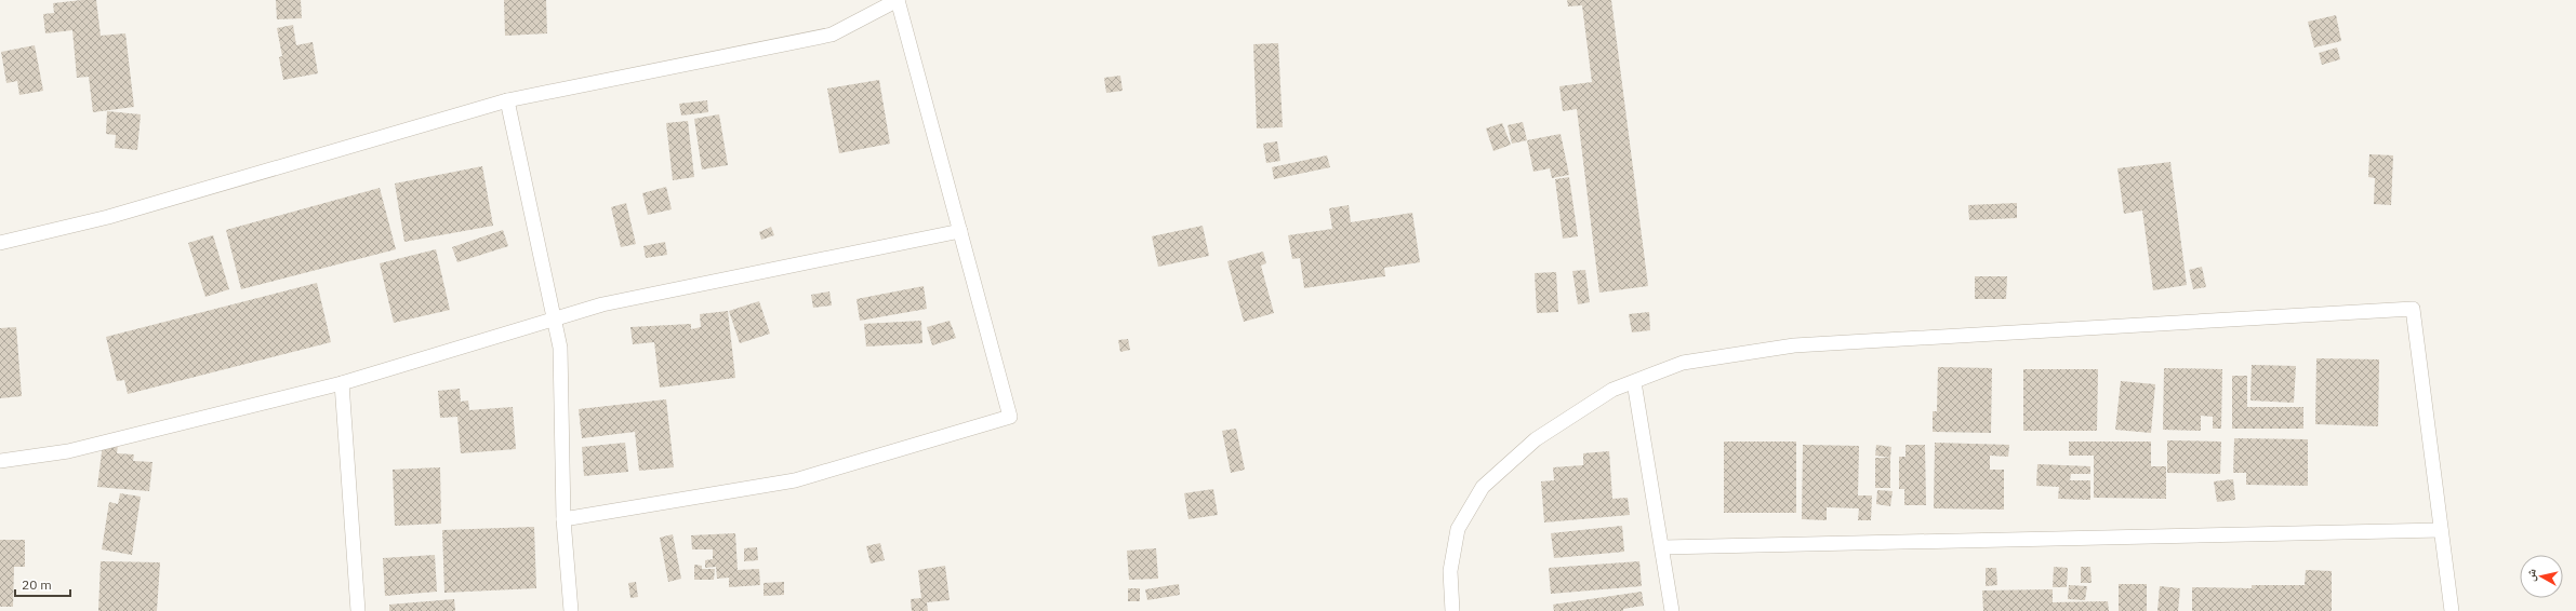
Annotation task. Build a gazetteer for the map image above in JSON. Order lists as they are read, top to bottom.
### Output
{
  "scale_bar": "20 m",
  "north": "left"
}
